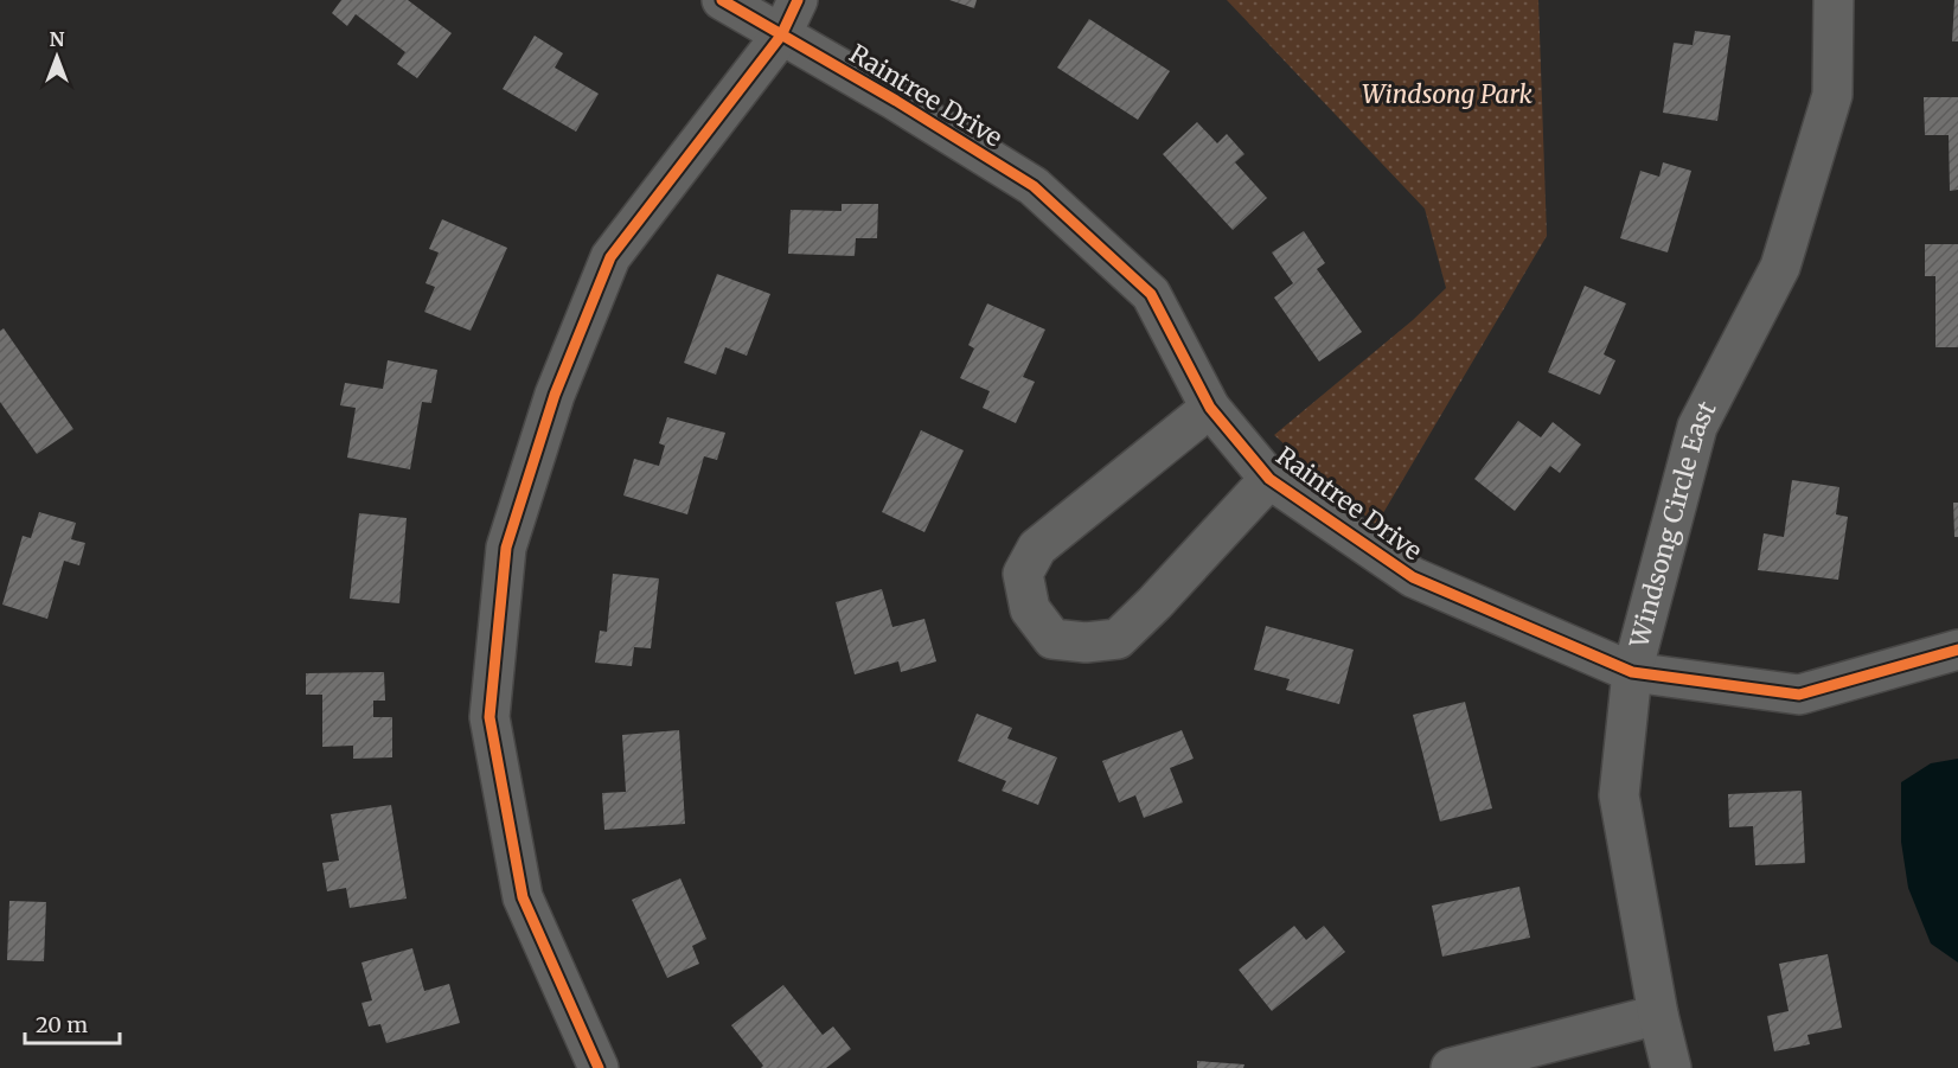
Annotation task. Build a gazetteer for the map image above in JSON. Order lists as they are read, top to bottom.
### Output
{
  "streets": {
    "street": ["Raintree Drive", "Windsong Circle East"]
  },
  "crossings": [
    ["Raintree Drive", "Windsong Circle East"]
  ],
  "parks": ["Windsong Park"],
  "scale_bar": "20 m",
  "north": "top"
}
